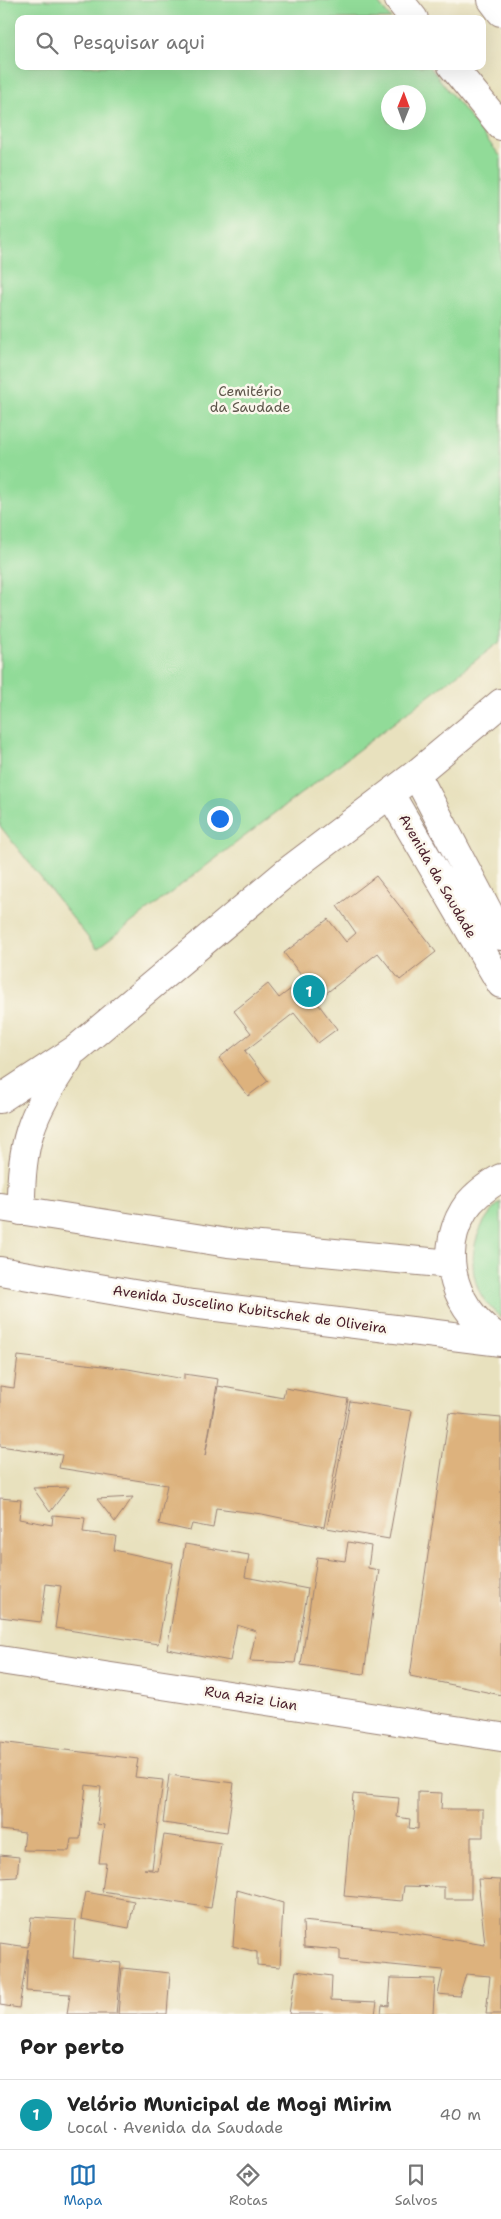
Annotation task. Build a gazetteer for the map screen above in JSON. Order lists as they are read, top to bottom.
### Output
{
  "streets": {
    "street": ["Avenida da Saudade", "Avenida Juscelino Kubitschek de Oliveira", "Rua Aziz Lian"]
  },
  "parks": ["Cemitério da Saudade"],
  "north": "top",
  "page": {
    "search": "Pesquisar aqui",
    "pins": "1",
    "heading": "Por perto",
    "list": [
      {
        "mark": "1",
        "name": "Velório Municipal de Mogi Mirim",
        "note": "Local · Avenida da Saudade",
        "value": "40 m"
      }
    ],
    "nav": ["Mapa", "Rotas", "Salvos"]
  }
}
